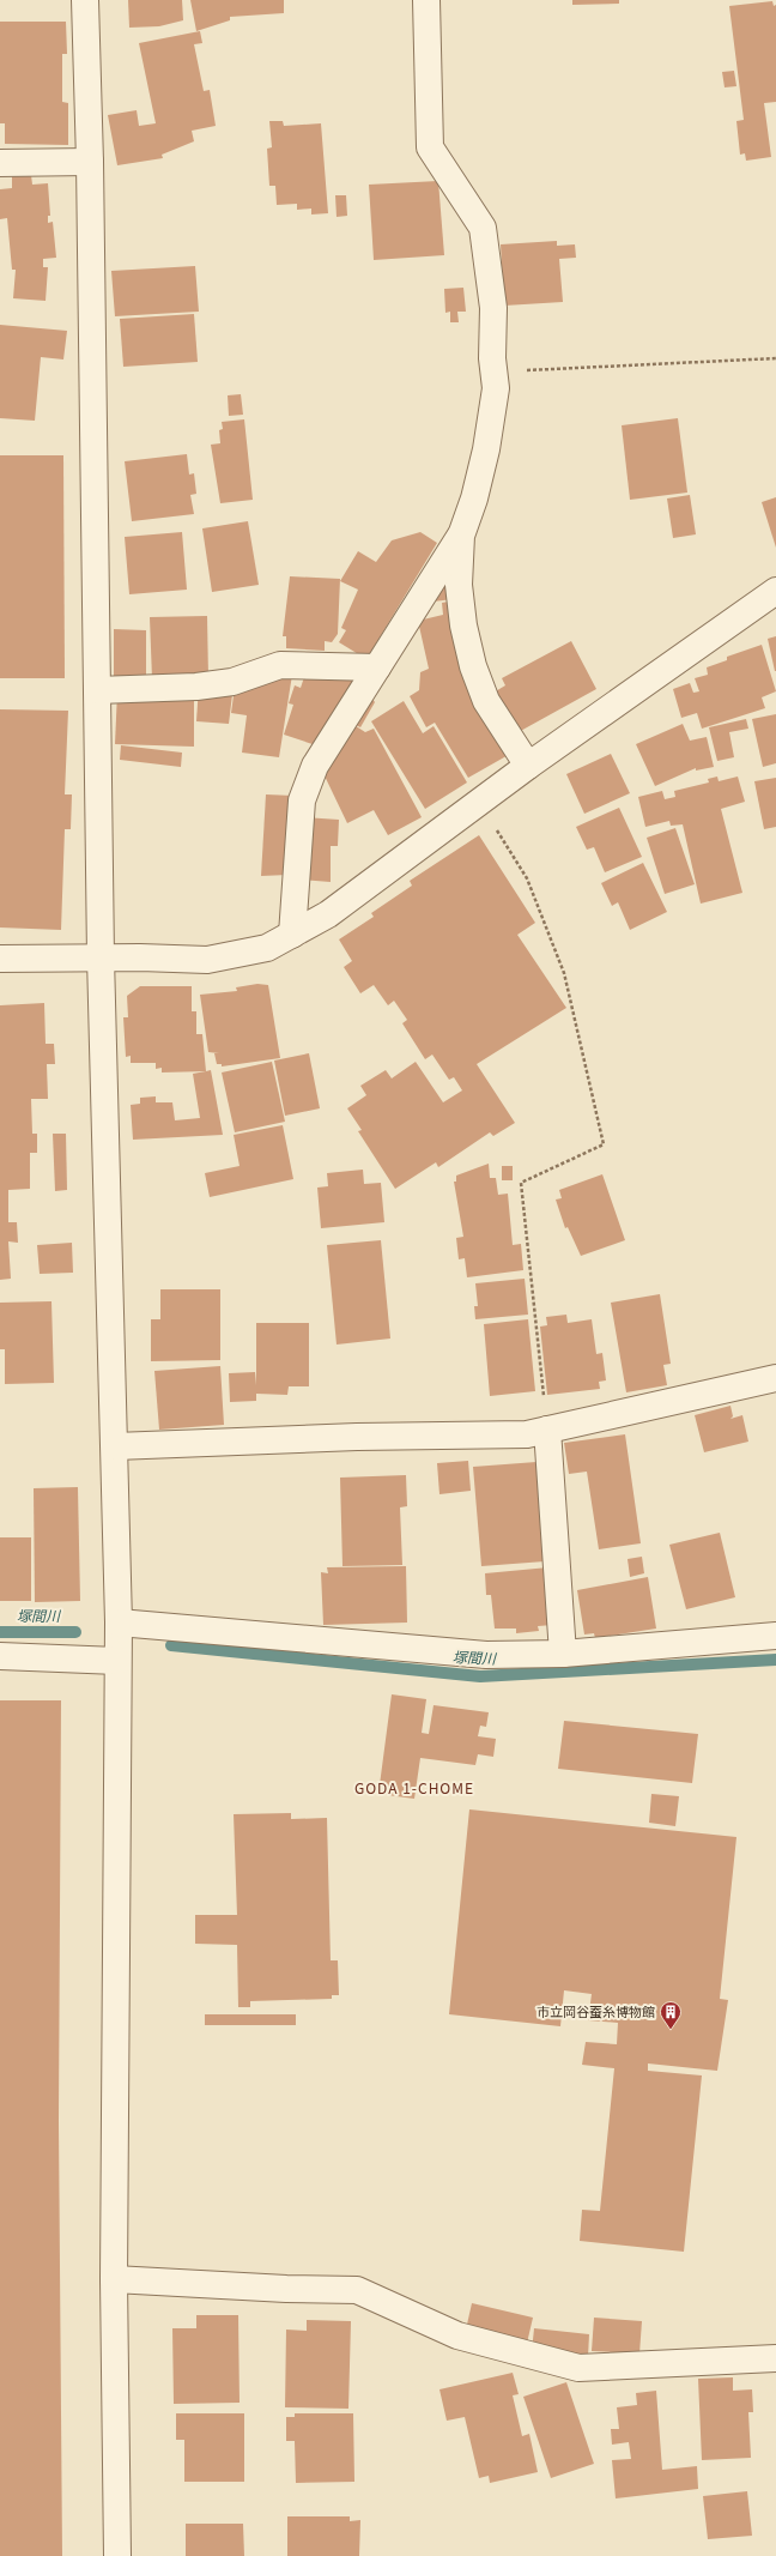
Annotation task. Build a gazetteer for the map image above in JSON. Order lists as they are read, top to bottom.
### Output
{
  "districts": ["GODA 1-CHOME"],
  "water": ["塚間川"],
  "places": {
    "building": ["市立岡谷蚕糸博物館"]
  }
}
